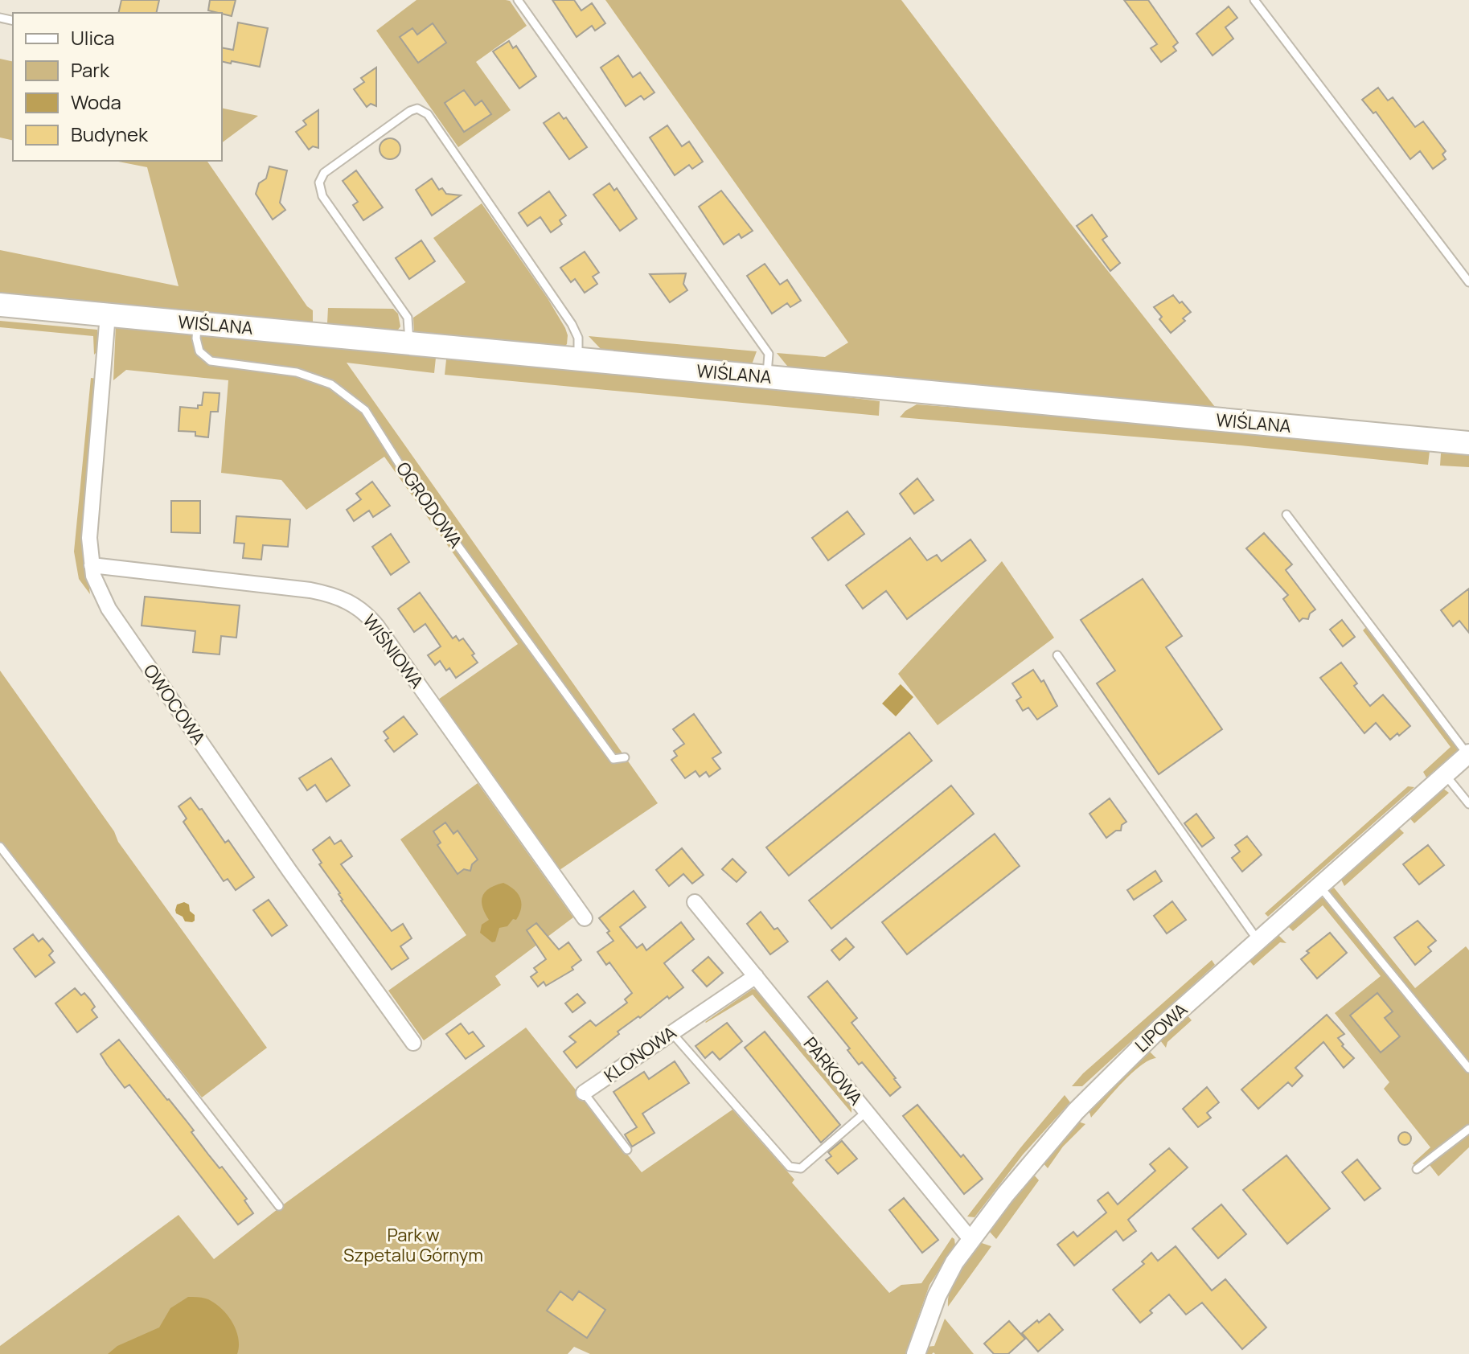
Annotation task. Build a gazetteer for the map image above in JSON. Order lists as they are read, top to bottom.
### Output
{
  "streets": {
    "main road": ["WIŚLANA"],
    "street": [
      "WIŚNIOWA",
      "OWOCOWA",
      "LIPOWA",
      "KLONOWA",
      "PARKOWA"
    ],
    "lane": ["OGRODOWA"]
  },
  "crossings": [
    ["WIŚLANA", "OGRODOWA"],
    ["WIŚLANA", "OWOCOWA"],
    ["WIŚNIOWA", "OWOCOWA"],
    ["LIPOWA", "PARKOWA"],
    ["KLONOWA", "PARKOWA"]
  ],
  "parks": ["Park w Szpetalu Górnym"],
  "legend": [
    "Ulica",
    "Park",
    "Woda",
    "Budynek"
  ]
}
